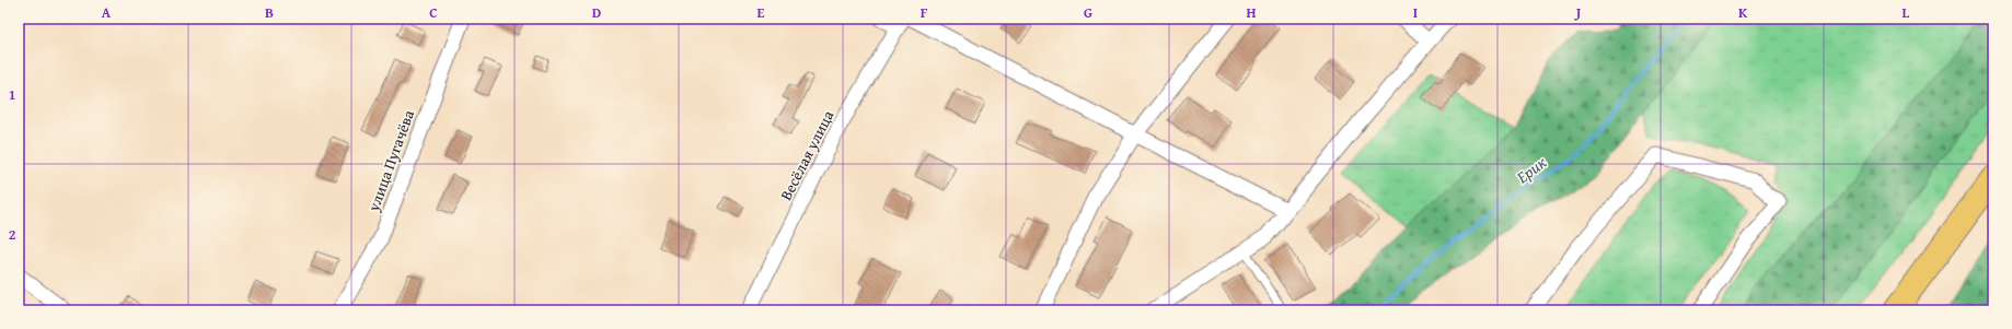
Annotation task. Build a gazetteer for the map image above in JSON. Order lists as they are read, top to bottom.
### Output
{
  "streets": {
    "street": ["Весёлая улица", "улица Пугачёва"]
  },
  "water": ["Ерик"],
  "grid": {
    "columns": [
      "A",
      "B",
      "C",
      "D",
      "E",
      "F",
      "G",
      "H",
      "I",
      "J",
      "K",
      "L"
    ],
    "rows": ["1", "2"]
  }
}
